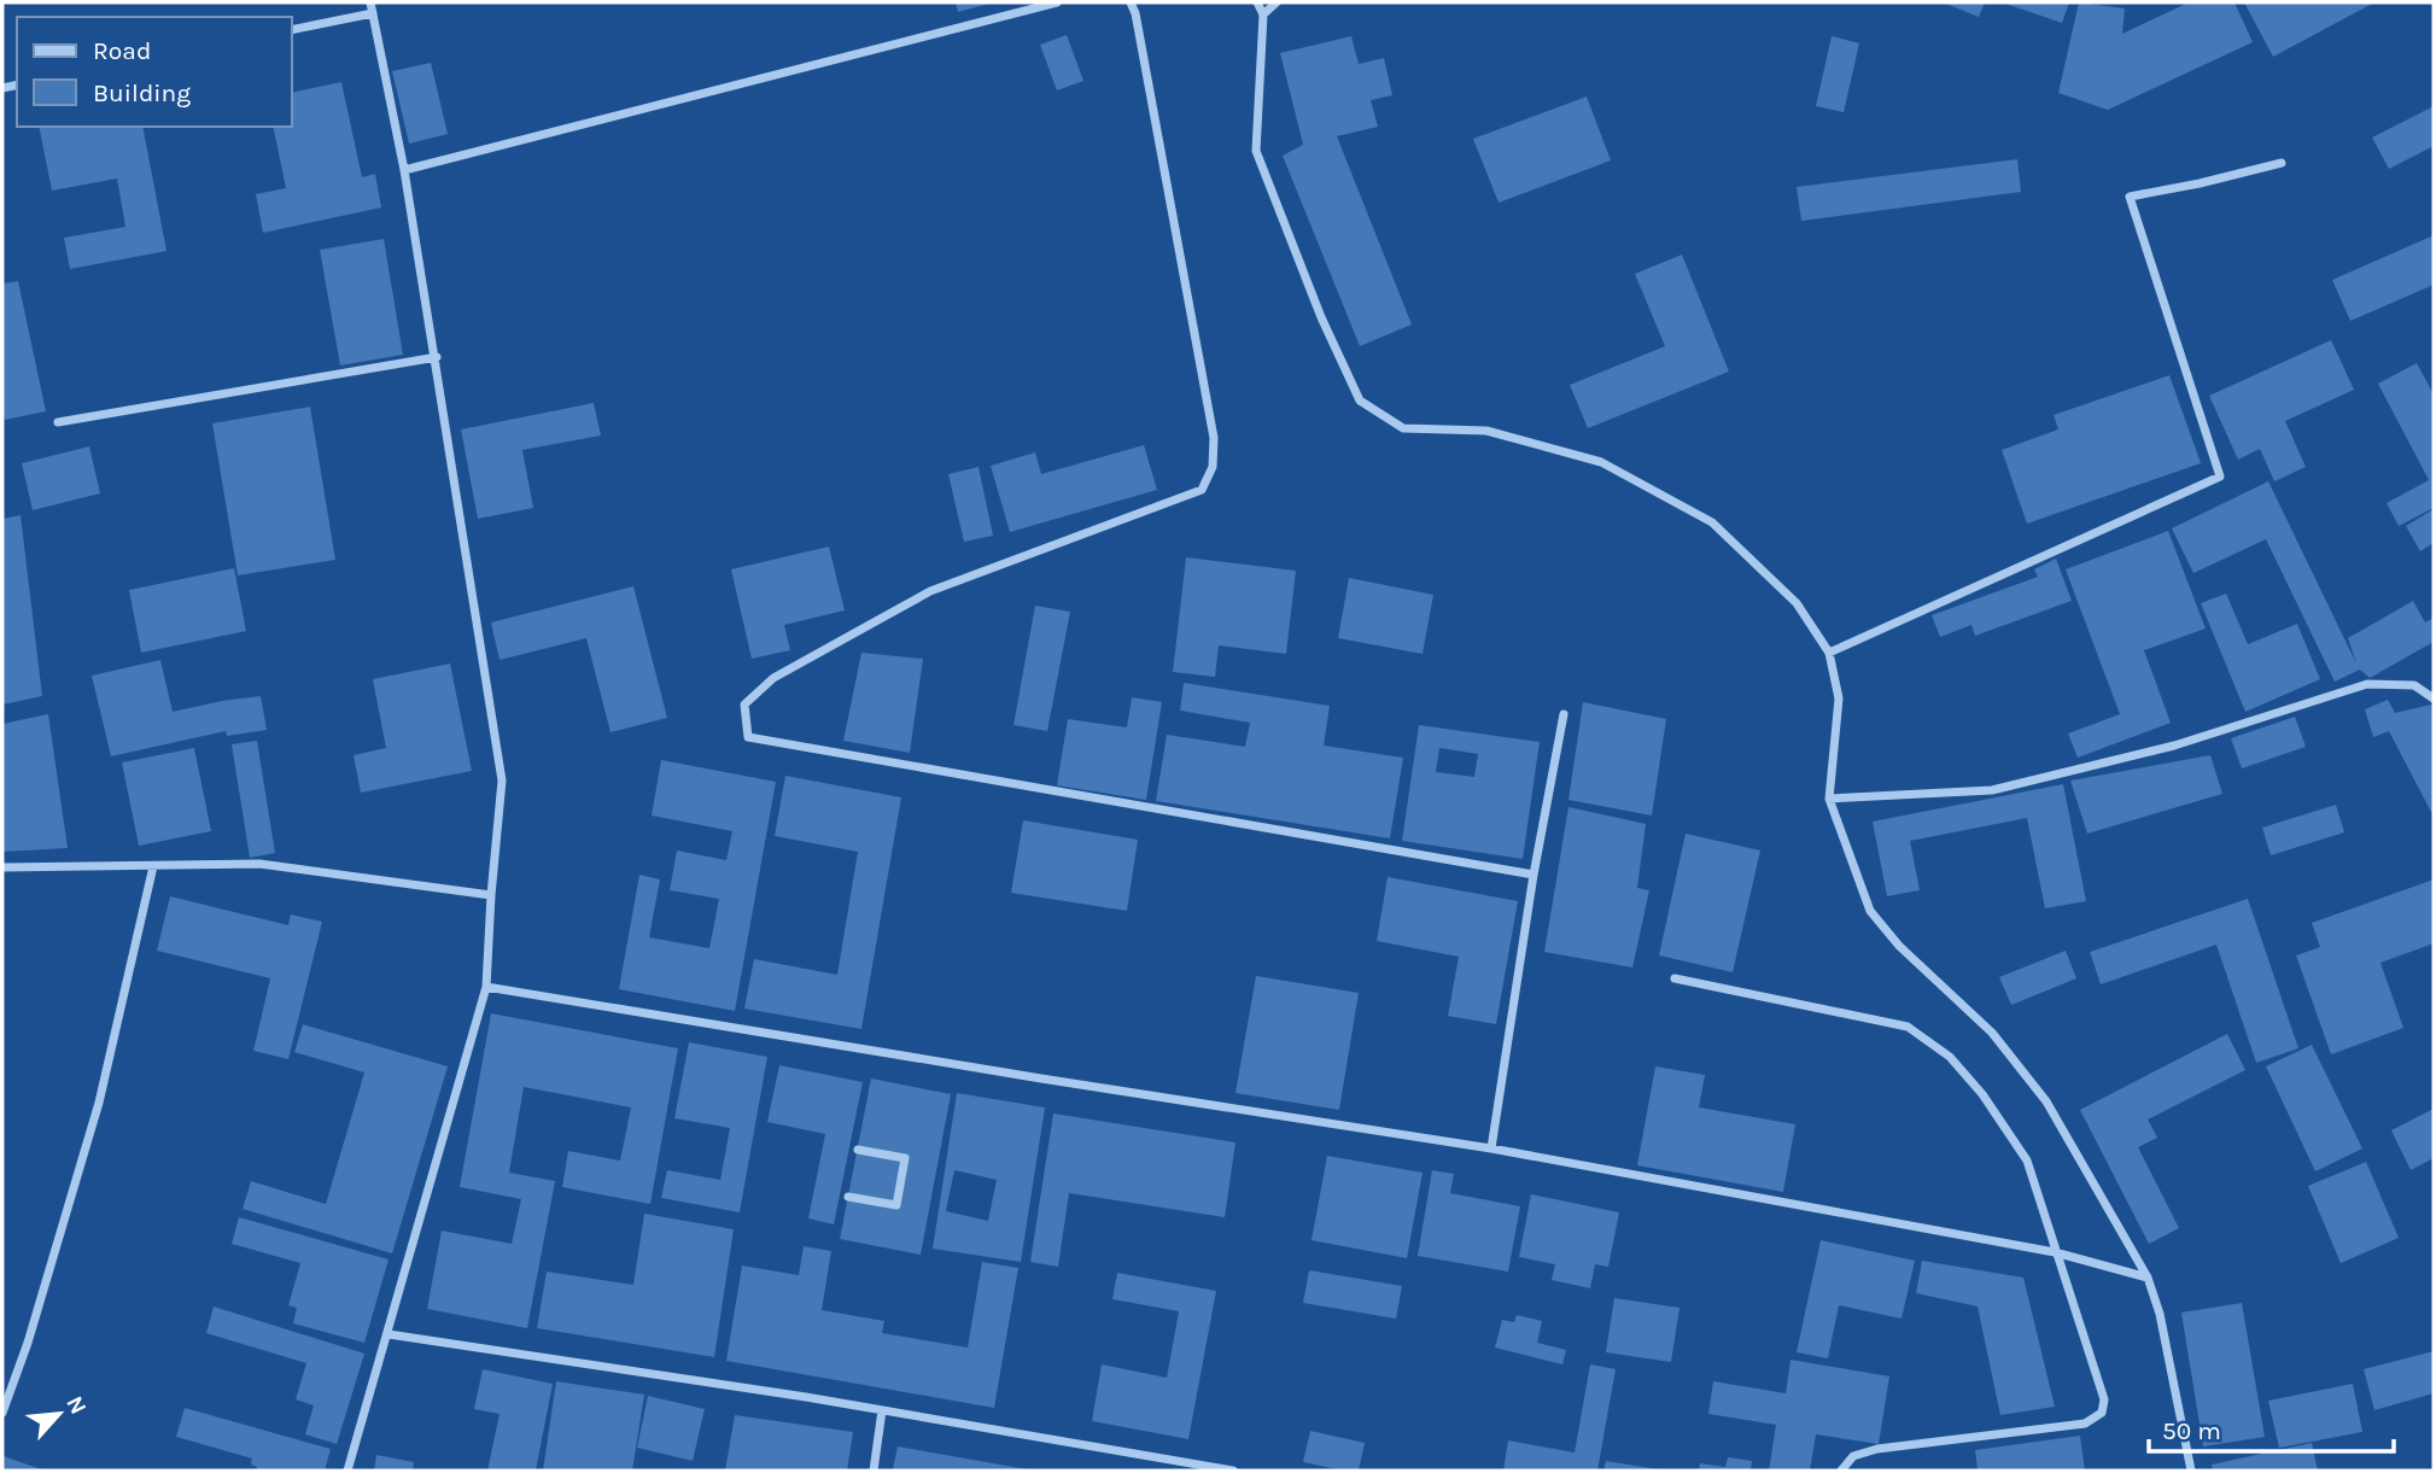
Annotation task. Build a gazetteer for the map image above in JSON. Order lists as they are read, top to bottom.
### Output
{
  "legend": ["Road", "Building"],
  "scale_bar": "50 m",
  "north": "top right"
}
